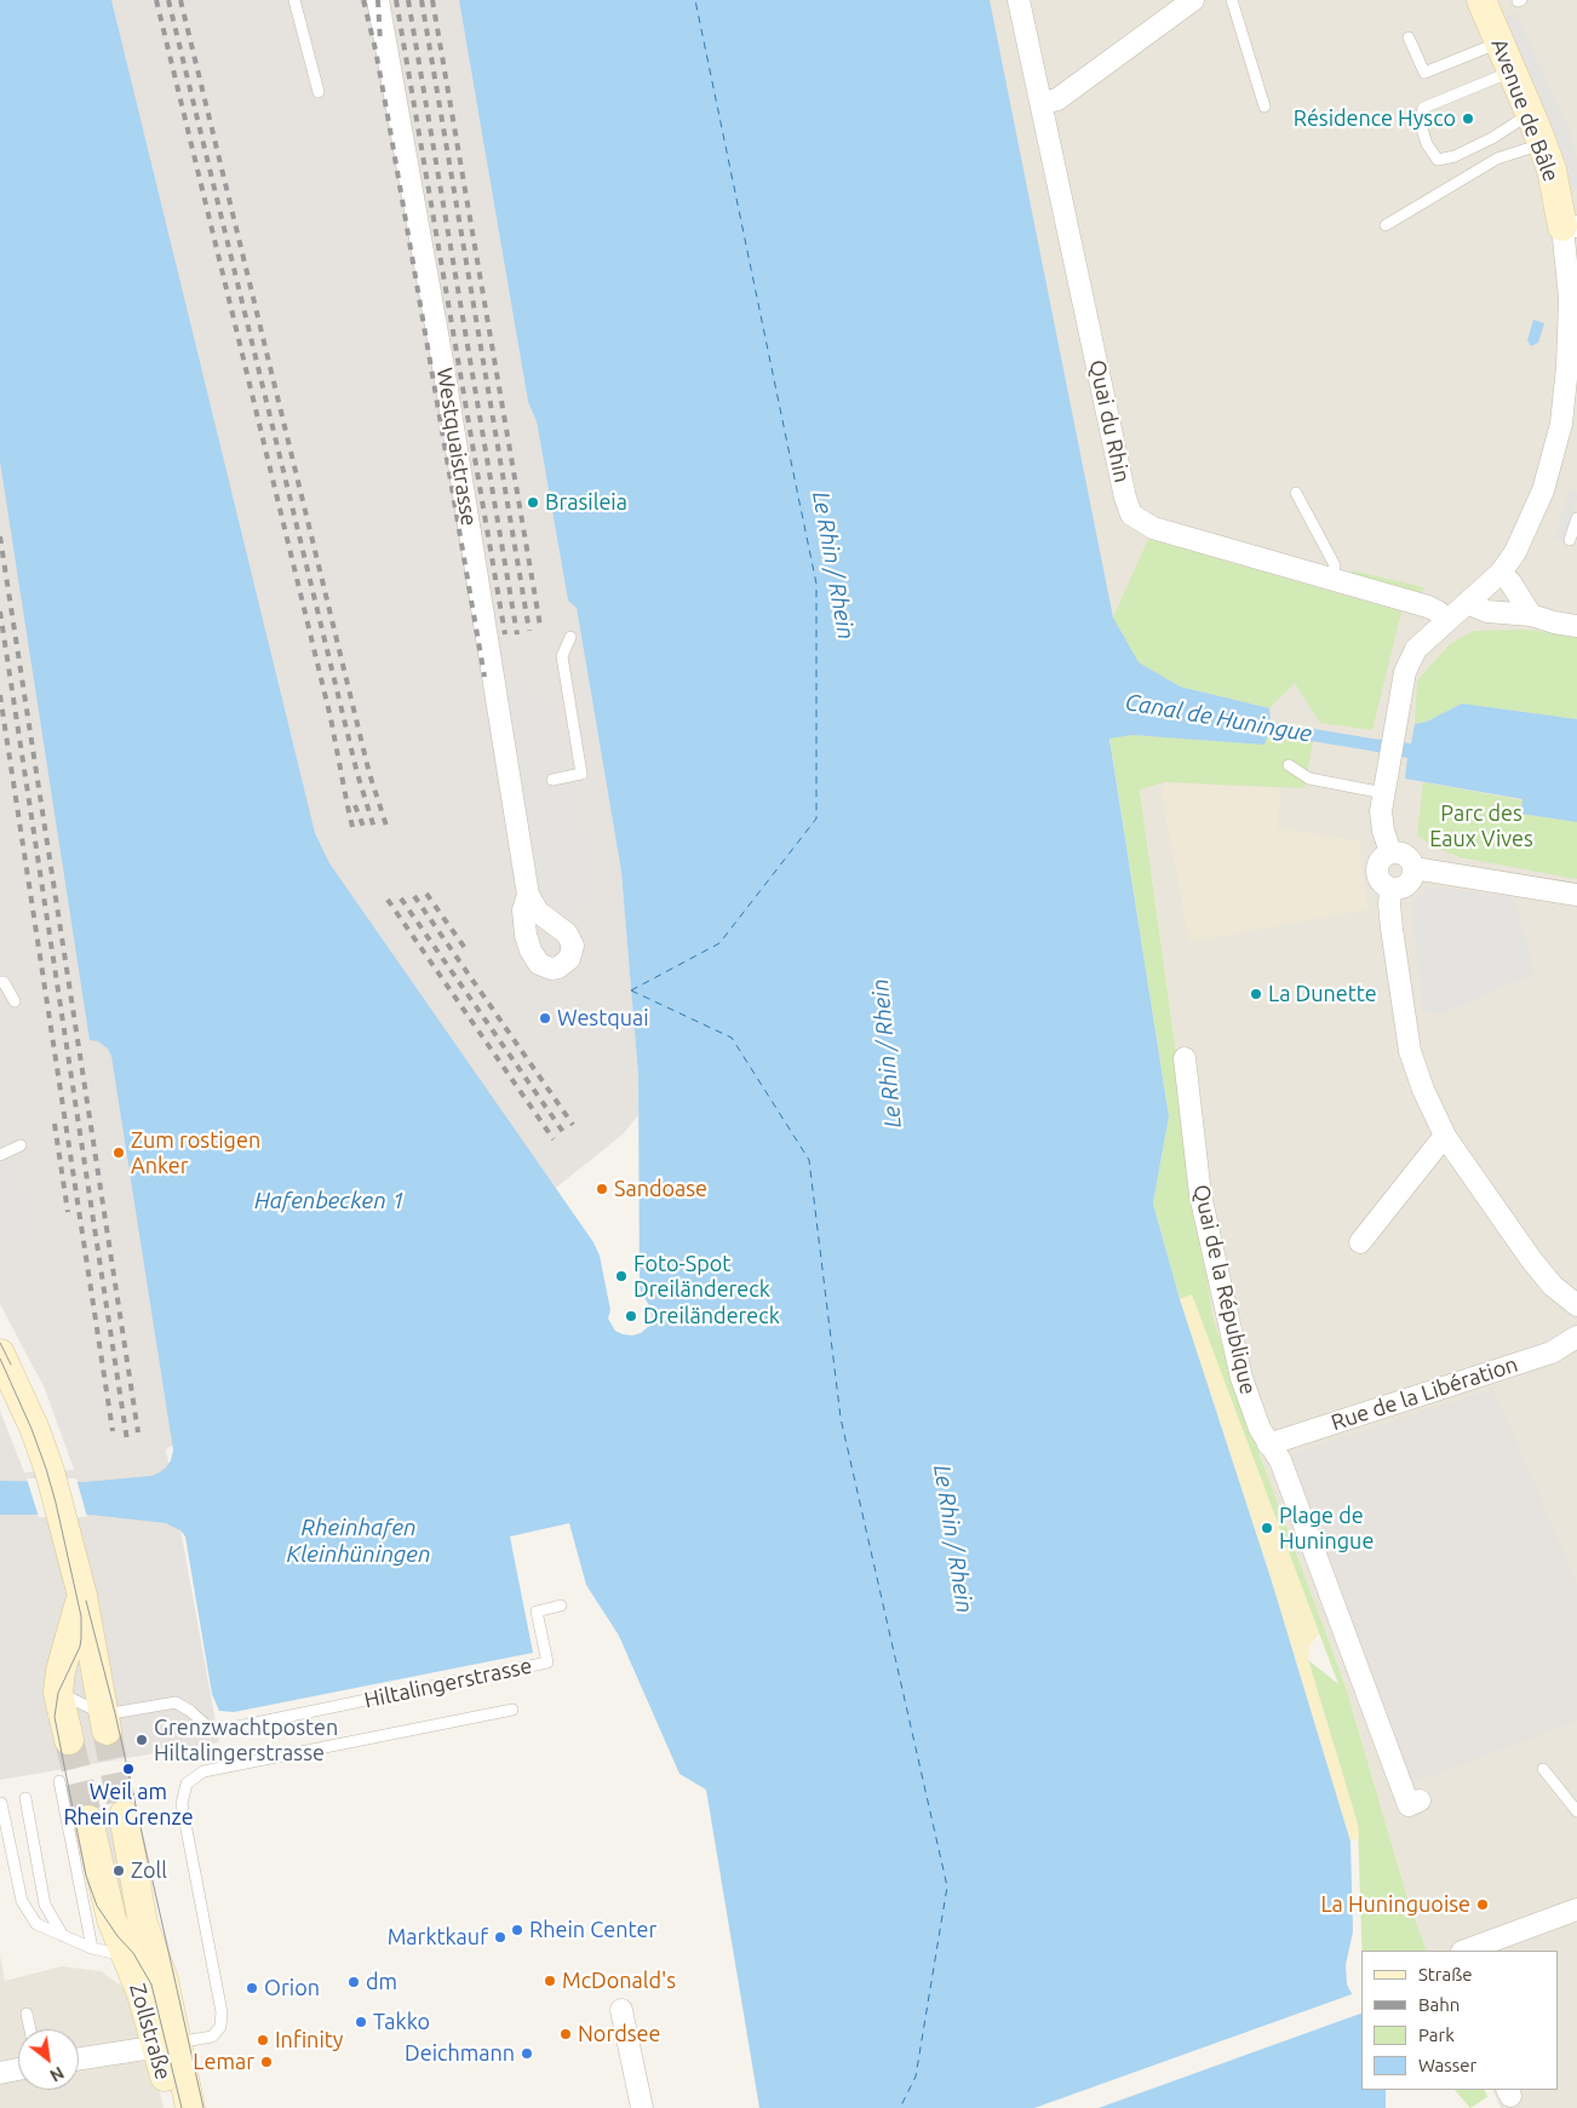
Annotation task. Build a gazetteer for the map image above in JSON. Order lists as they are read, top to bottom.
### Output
{
  "streets": {
    "main road": ["Avenue de Bâle", "Zollstraße"],
    "street": [
      "Quai du Rhin",
      "Westquaistrasse",
      "Quai de la République",
      "Rue de la Libération"
    ],
    "lane": ["Hiltalingerstrasse"]
  },
  "crossings": [
    ["Avenue de Bâle", "Quai du Rhin"],
    ["Quai de la République", "Rue de la Libération"]
  ],
  "water": [
    "Le Rhin / Rhein",
    "Canal de Huningue",
    "Hafenbecken 1",
    "Rheinhafen Kleinhüningen"
  ],
  "parks": ["Parc des Eaux Vives"],
  "places": [
    "Résidence Hysco",
    "Brasileia",
    "La Dunette",
    "Westquai",
    "Zum rostigen Anker",
    "Sandoase",
    "Foto-Spot Dreiländereck",
    "Dreiländereck",
    "Plage de Huningue",
    "Grenzwachtposten Hiltalingerstrasse",
    "Weil am Rhein Grenze",
    "Zoll",
    "La Huninguoise",
    "Rhein Center",
    "Marktkauf",
    "McDonald's",
    "dm",
    "Orion",
    "Takko",
    "Nordsee",
    "Infinity",
    "Deichmann",
    "Lemar"
  ],
  "legend": [
    "Straße",
    "Bahn",
    "Park",
    "Wasser"
  ],
  "north": "bottom right"
}
